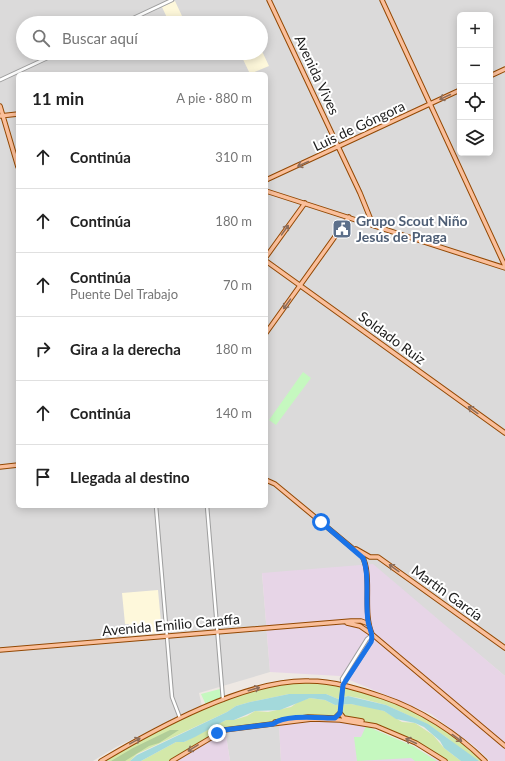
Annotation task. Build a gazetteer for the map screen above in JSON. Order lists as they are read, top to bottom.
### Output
{
  "streets": {
    "main road": [
      "Avenida Vives",
      "Luis de Góngora",
      "Soldado Ruiz",
      "Martín García",
      "Avenida Emilio Caraffa"
    ]
  },
  "crossings": [
    ["Avenida Vives", "Luis de Góngora"]
  ],
  "one_way": ["Luis de Góngora", "Soldado Ruiz", "Martín García"],
  "places": {
    "public building": ["Grupo Scout Niño Jesús de Praga"]
  },
  "page": {
    "map_buttons": ["+", "−"],
    "search": "Buscar aquí",
    "heading": ["11 min", "A pie · 880 m"],
    "list": [
      ["Continúa", "310 m"],
      ["Continúa", "180 m"],
      ["Continúa", "Puente Del Trabajo", "70 m"],
      ["Gira a la derecha", "180 m"],
      ["Continúa", "140 m"],
      "Llegada al destino"
    ]
  }
}
